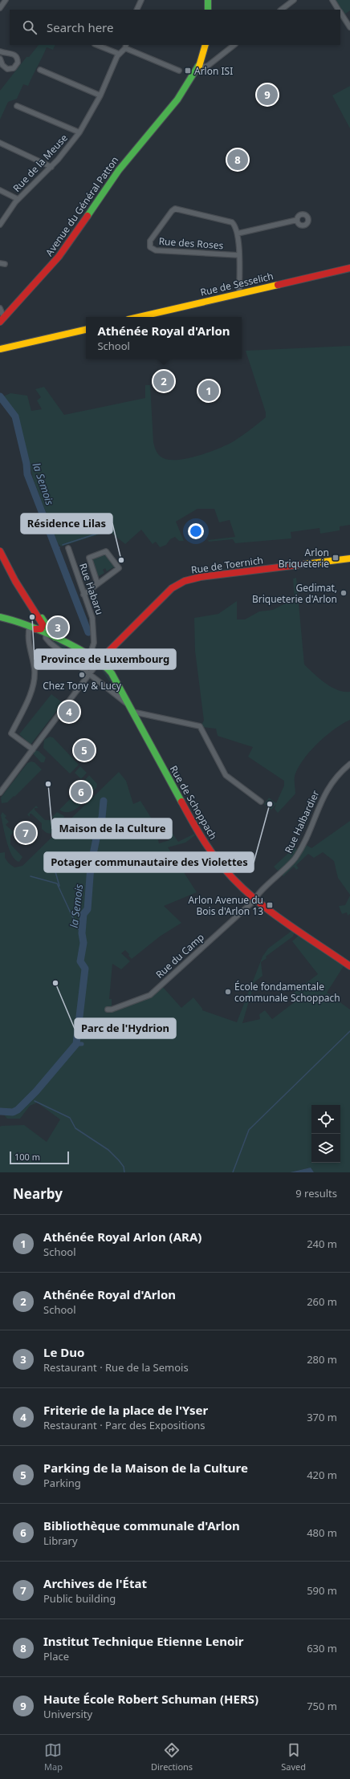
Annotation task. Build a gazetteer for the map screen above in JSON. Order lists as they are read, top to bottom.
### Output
{
  "streets": {
    "main road": [
      "Avenue du Général Patton",
      "Rue de Sesselich",
      "Rue de Toernich",
      "Rue de Schoppach"
    ],
    "street": [
      "Rue de la Meuse",
      "Rue des Roses",
      "Rue Habaru",
      "Rue Halbardier",
      "Rue du Camp"
    ]
  },
  "crossings": [
    ["Rue des Roses", "Rue de Sesselich"],
    ["Rue de Toernich", "Rue de Schoppach"],
    ["Rue Habaru", "Rue de Schoppach"],
    ["Rue de Schoppach", "Rue Halbardier"],
    ["Rue de Schoppach", "Rue du Camp"],
    ["Rue Halbardier", "Rue du Camp"]
  ],
  "water": ["la Semois"],
  "places": {
    "transit": ["Arlon ISI", "Arlon Briqueterie", "Arlon Avenue du Bois d'Arlon 13"],
    "other": [
      "Résidence Lilas",
      "Gedimat, Briqueterie d'Arlon",
      "Province de Luxembourg",
      "Chez Tony & Lucy",
      "Maison de la Culture",
      "Potager communautaire des Violettes",
      "Parc de l'Hydrion",
      "École fondamentale communale Schoppach"
    ]
  },
  "scale_bar": "100 m",
  "page": {
    "search": "Search here",
    "pins": [
      "9",
      "8",
      "2",
      "1",
      "3",
      "4",
      "5",
      "6",
      "7"
    ],
    "popup": ["Athénée Royal d'Arlon", "School"],
    "scale": "100 m",
    "heading": ["Nearby", "9 results"],
    "list": [
      {
        "mark": "1",
        "name": "Athénée Royal Arlon (ARA)",
        "note": "School",
        "value": "240 m"
      },
      {
        "mark": "2",
        "name": "Athénée Royal d'Arlon",
        "note": "School",
        "value": "260 m"
      },
      {
        "mark": "3",
        "name": "Le Duo",
        "note": "Restaurant · Rue de la Semois",
        "value": "280 m"
      },
      {
        "mark": "4",
        "name": "Friterie de la place de l'Yser",
        "note": "Restaurant · Parc des Expositions",
        "value": "370 m"
      },
      {
        "mark": "5",
        "name": "Parking de la Maison de la Culture",
        "note": "Parking",
        "value": "420 m"
      },
      {
        "mark": "6",
        "name": "Bibliothèque communale d'Arlon",
        "note": "Library",
        "value": "480 m"
      },
      {
        "mark": "7",
        "name": "Archives de l'État",
        "note": "Public building",
        "value": "590 m"
      },
      {
        "mark": "8",
        "name": "Institut Technique Etienne Lenoir",
        "note": "Place",
        "value": "630 m"
      },
      {
        "mark": "9",
        "name": "Haute École Robert Schuman (HERS)",
        "note": "University",
        "value": "750 m"
      }
    ],
    "nav": ["Map", "Directions", "Saved"]
  }
}
